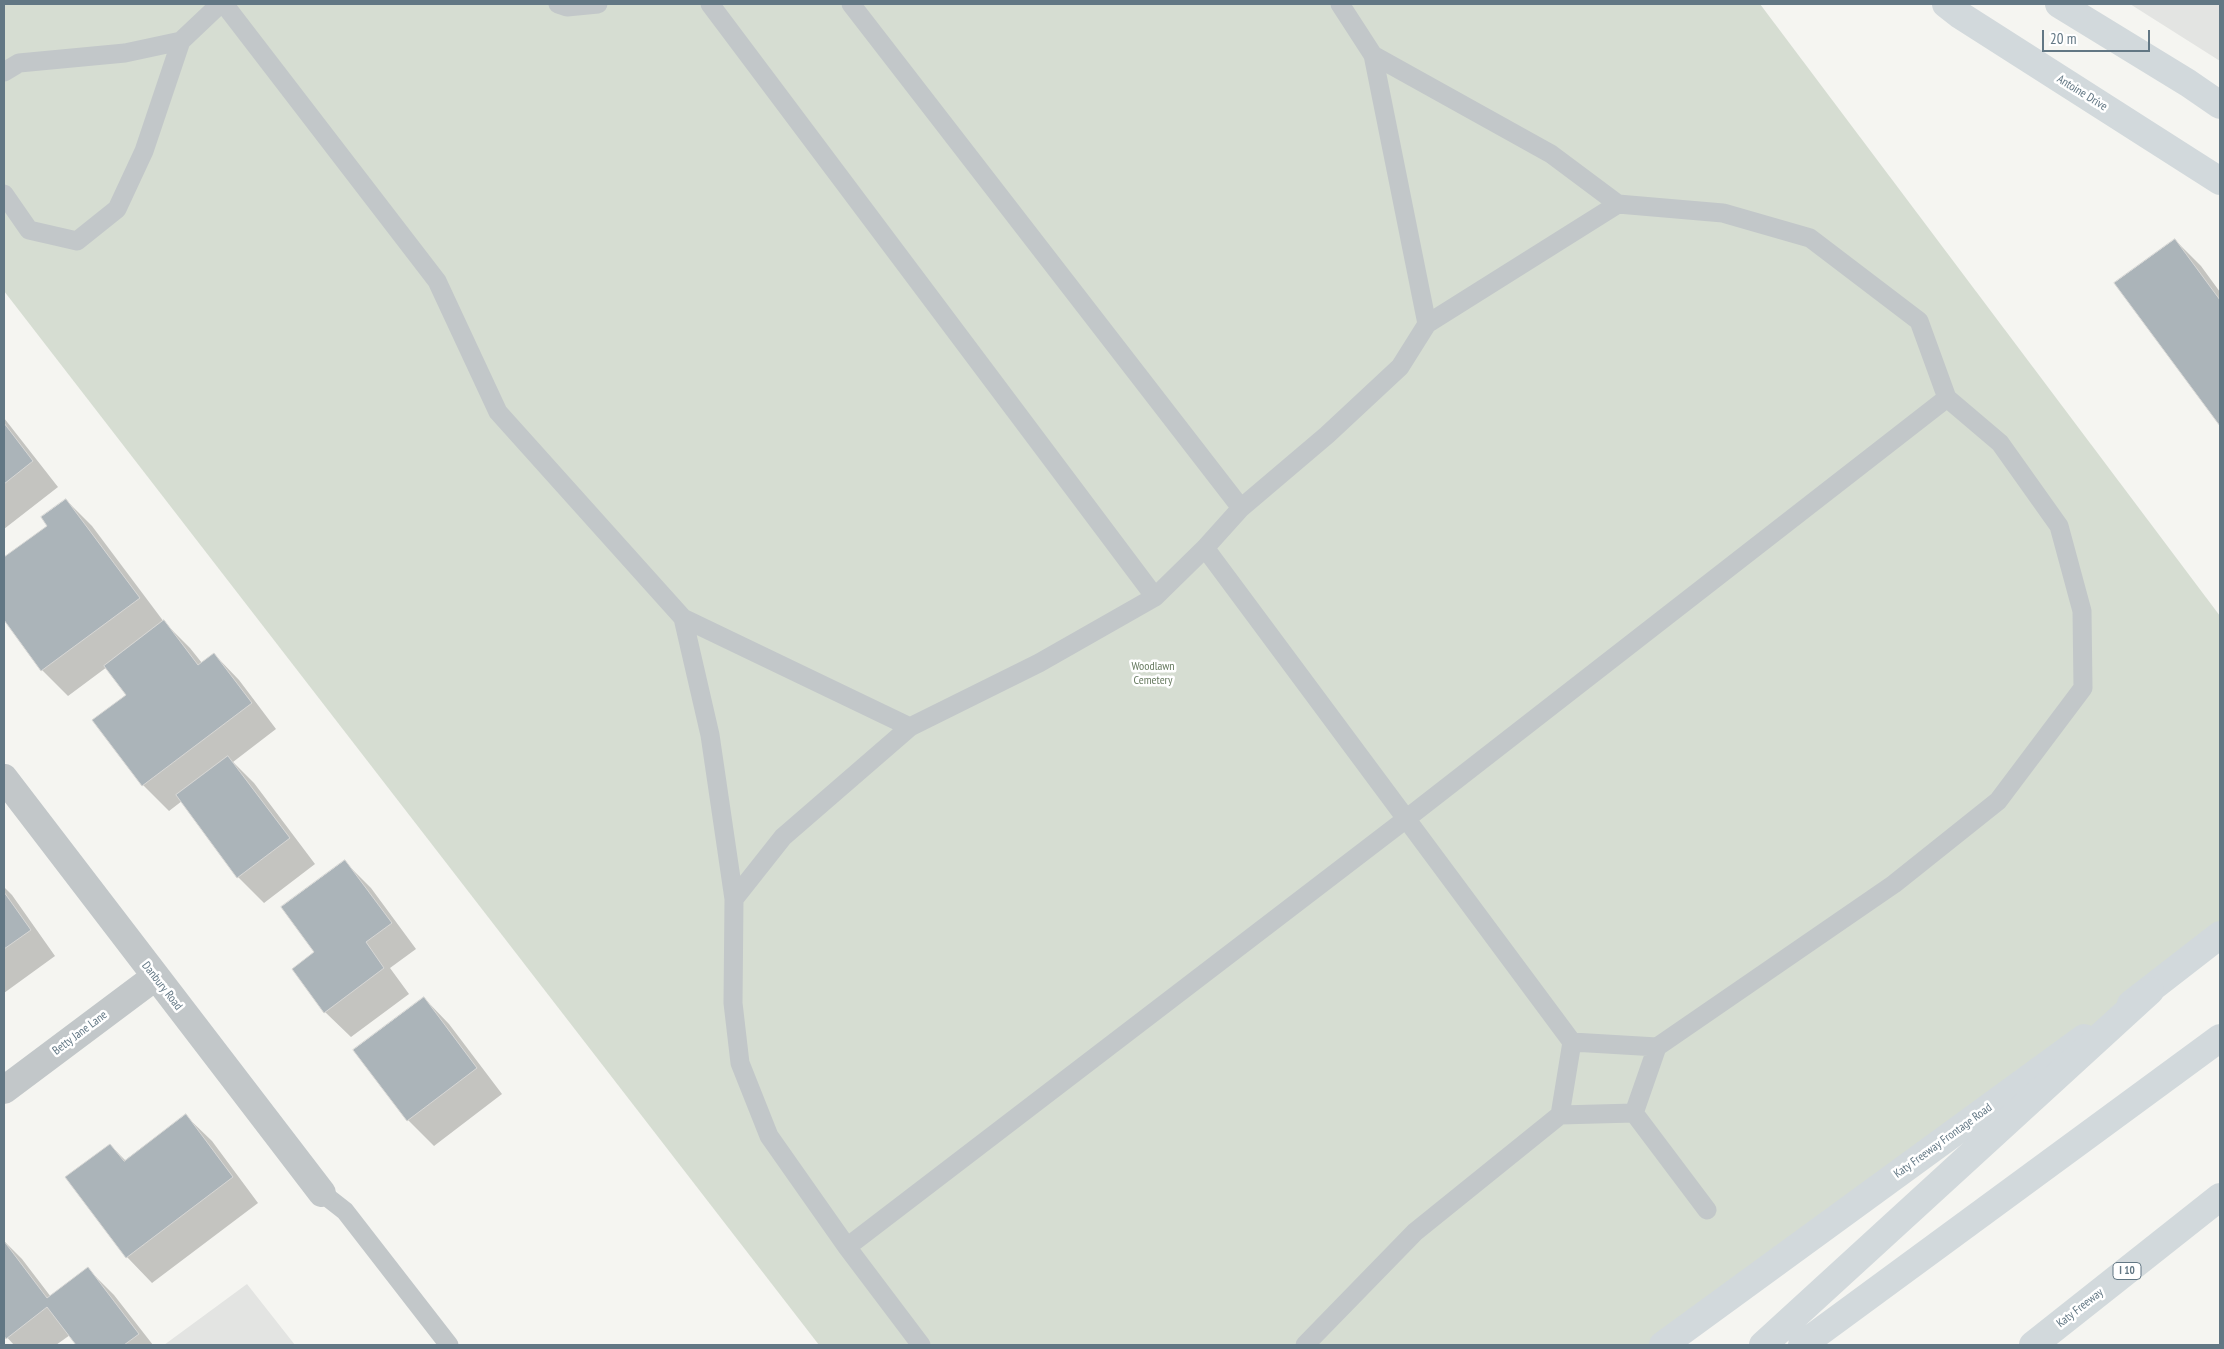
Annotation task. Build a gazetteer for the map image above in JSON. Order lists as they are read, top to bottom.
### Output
{
  "streets": {
    "main road": [
      "Antoine Drive",
      "Katy Freeway Frontage Road",
      "I 10",
      "Katy Freeway"
    ],
    "street": ["Danbury Road", "Betty Jane Lane"]
  },
  "crossings": [
    ["Danbury Road", "Betty Jane Lane"]
  ],
  "parks": ["Woodlawn Cemetery"],
  "scale_bar": "20 m"
}
